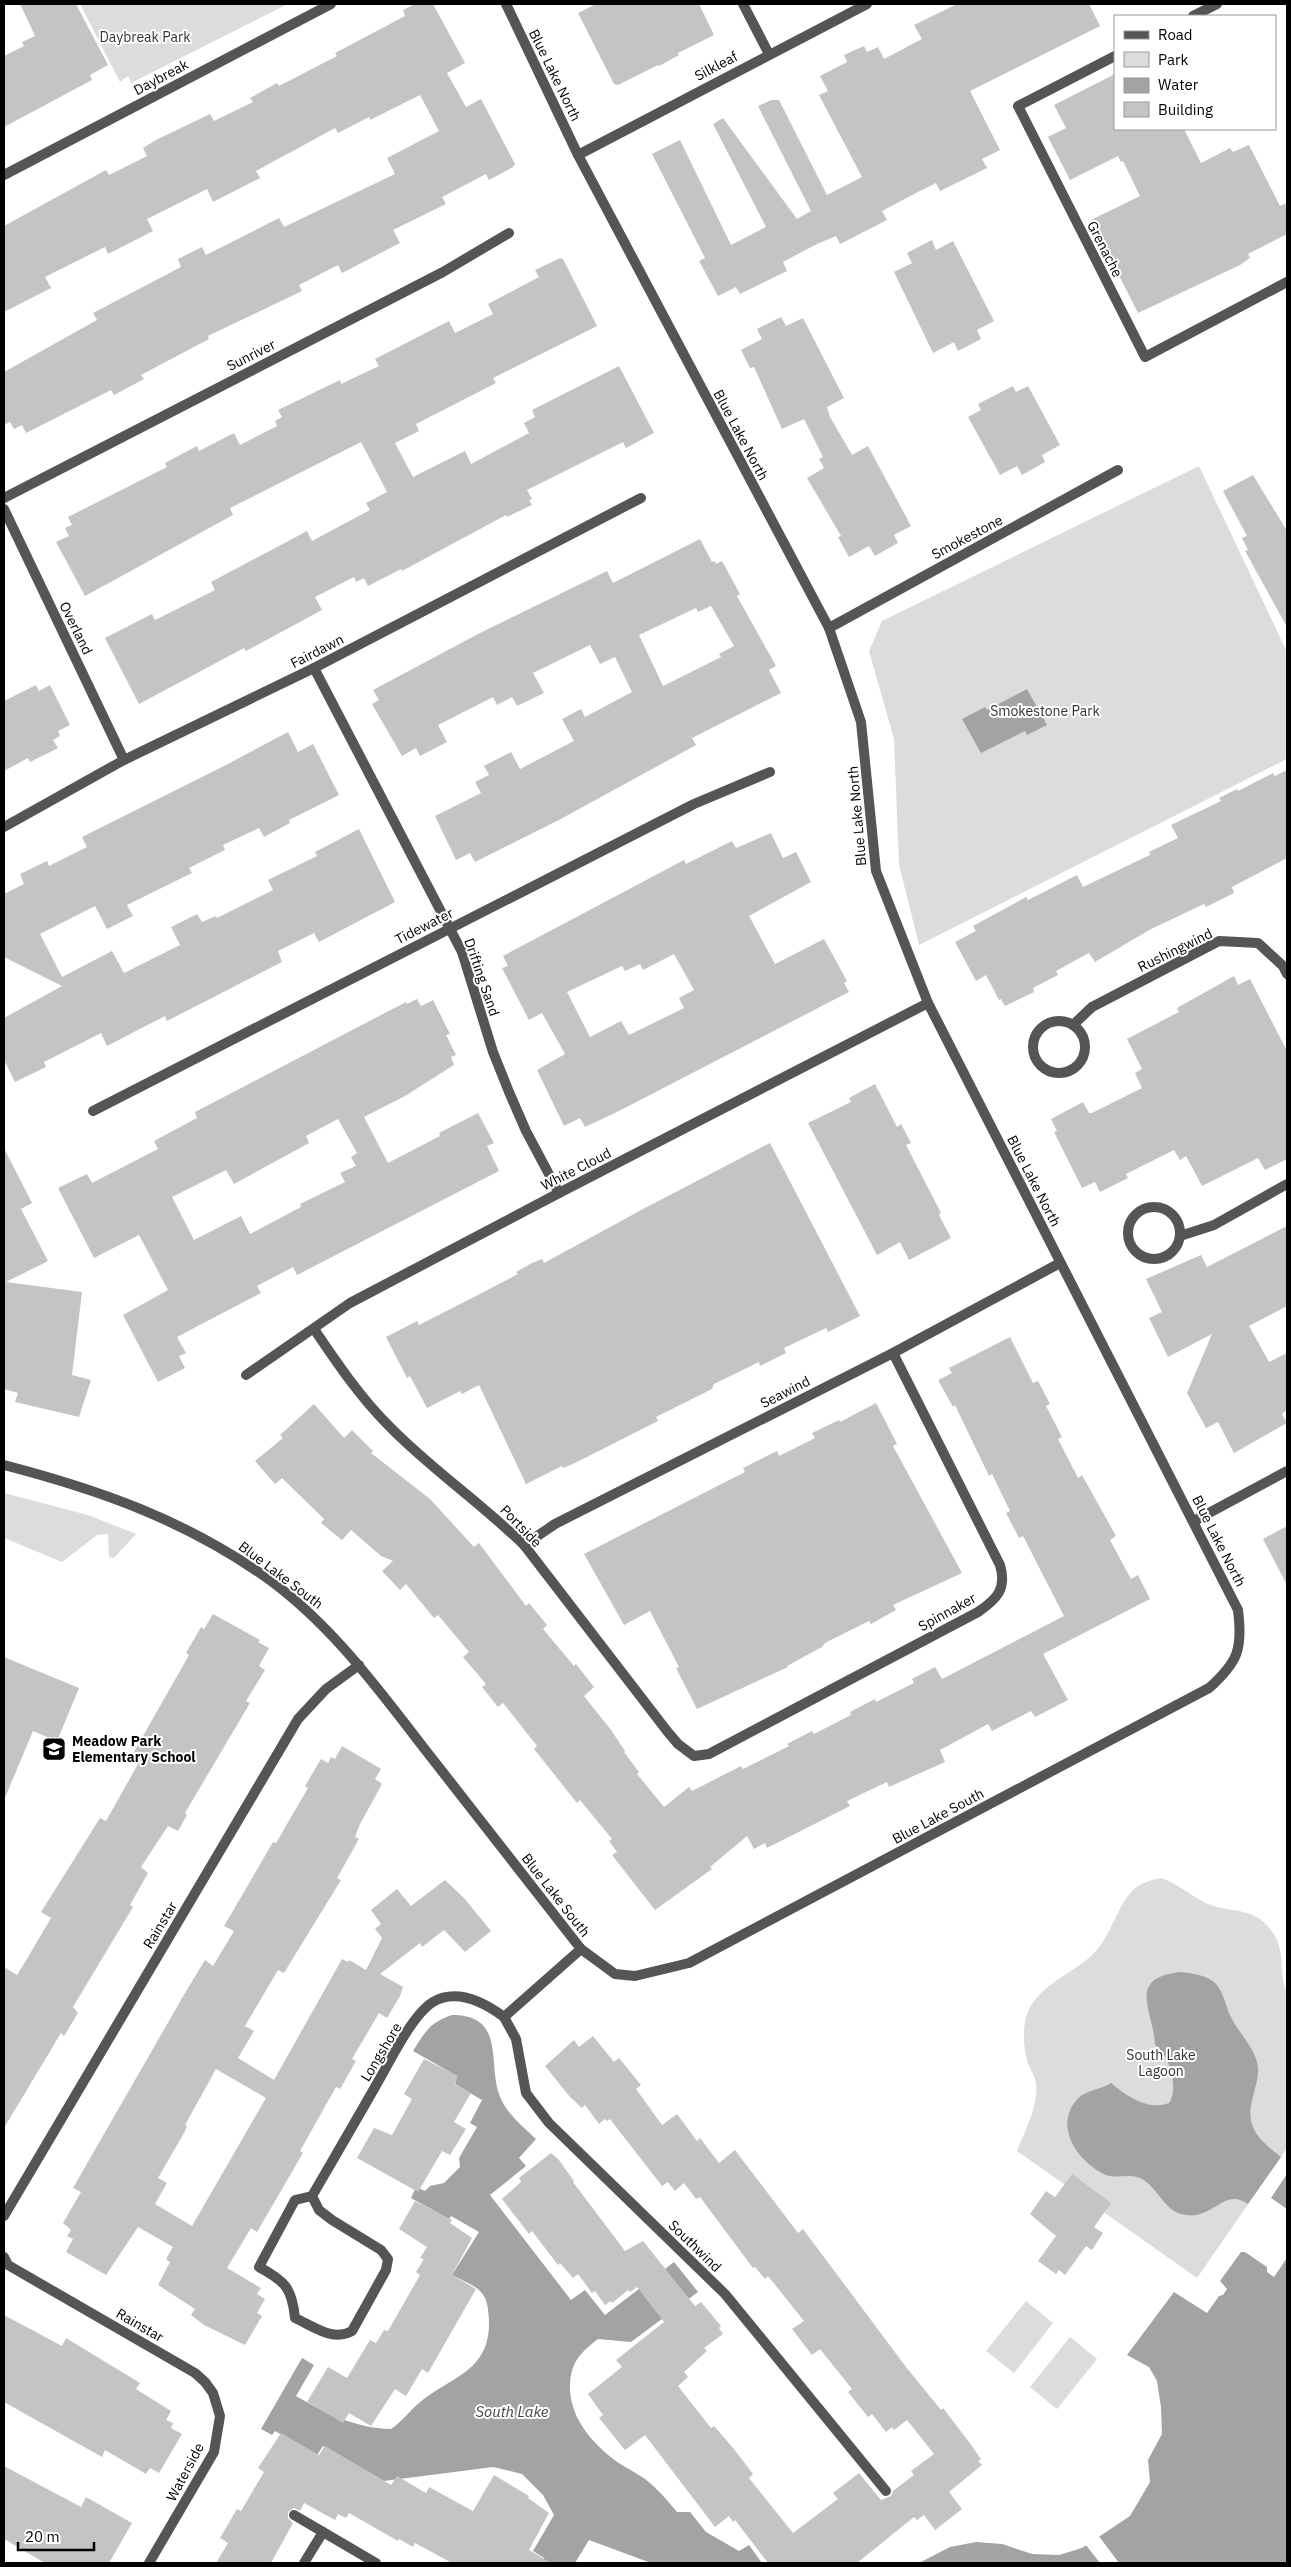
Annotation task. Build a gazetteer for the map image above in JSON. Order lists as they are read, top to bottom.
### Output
{
  "streets": {
    "street": [
      "Silkleaf",
      "Blue Lake North",
      "Daybreak",
      "Grenache",
      "Sunriver",
      "Smokestone",
      "Overland",
      "Fairdawn",
      "Tidewater",
      "Rushingwind",
      "Drifting Sand",
      "White Cloud",
      "Seawind",
      "Portside",
      "Blue Lake South",
      "Spinnaker",
      "Rainstar",
      "Longshore",
      "Southwind",
      "Waterside"
    ]
  },
  "crossings": [
    ["Silkleaf", "Blue Lake North"],
    ["Blue Lake North", "Smokestone"],
    ["Blue Lake North", "White Cloud"],
    ["Blue Lake North", "Seawind"],
    ["Blue Lake North", "Blue Lake South"],
    ["Overland", "Fairdawn"],
    ["Fairdawn", "Drifting Sand"],
    ["Tidewater", "Drifting Sand"],
    ["Drifting Sand", "White Cloud"],
    ["White Cloud", "Portside"],
    ["Seawind", "Portside"],
    ["Seawind", "Spinnaker"],
    ["Portside", "Spinnaker"],
    ["Blue Lake South", "Rainstar"],
    ["Rainstar", "Waterside"],
    ["Longshore", "Southwind"]
  ],
  "water": ["South Lake"],
  "parks": ["Daybreak Park", "Smokestone Park", "South Lake Lagoon"],
  "places": {
    "school or university": ["Meadow Park Elementary School"]
  },
  "legend": [
    "Road",
    "Park",
    "Water",
    "Building"
  ],
  "scale_bar": "20 m"
}
